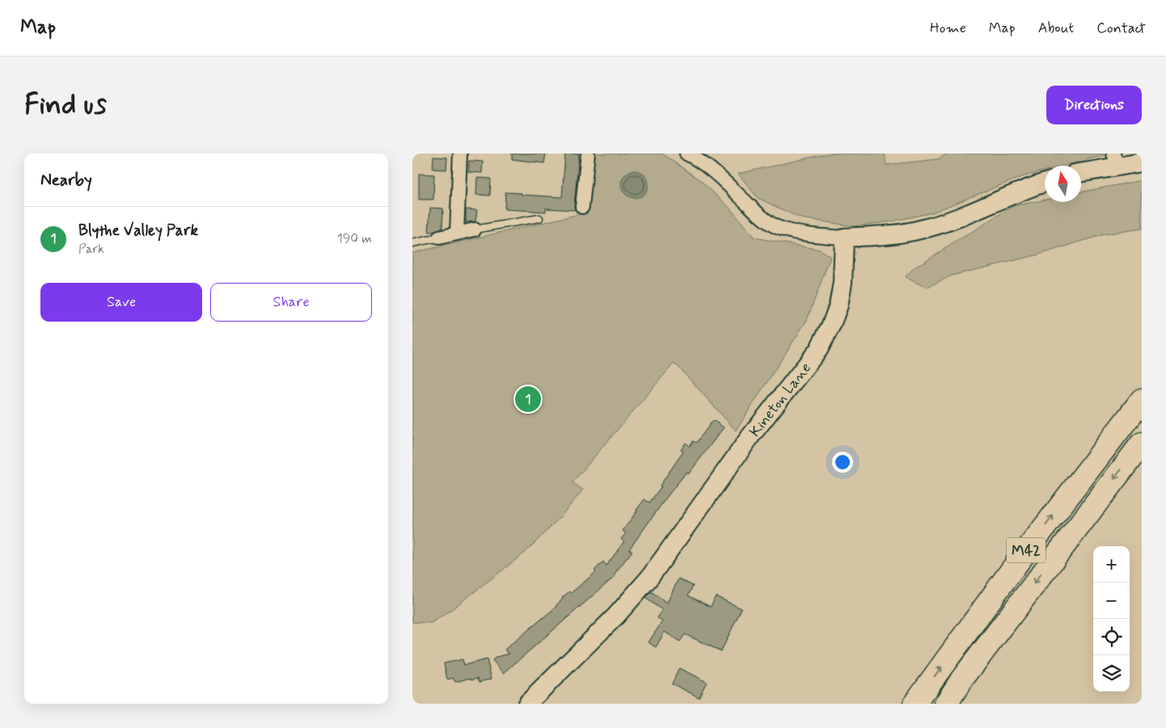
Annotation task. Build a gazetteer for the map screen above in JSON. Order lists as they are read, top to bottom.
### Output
{
  "streets": {
    "highway": ["M42"],
    "street": ["Kineton Lane"]
  },
  "north": "top",
  "page": {
    "header": "Map",
    "nav": [
      "Home",
      "Map",
      "About",
      "Contact"
    ],
    "buttons": [
      "Directions",
      ["Save", "Share"]
    ],
    "title": "Find us",
    "heading": "Nearby",
    "list": [
      {
        "mark": "1",
        "name": "Blythe Valley Park",
        "note": "Park",
        "value": "190 m"
      }
    ],
    "pins": "1",
    "map_buttons": ["+", "−"]
  }
}
